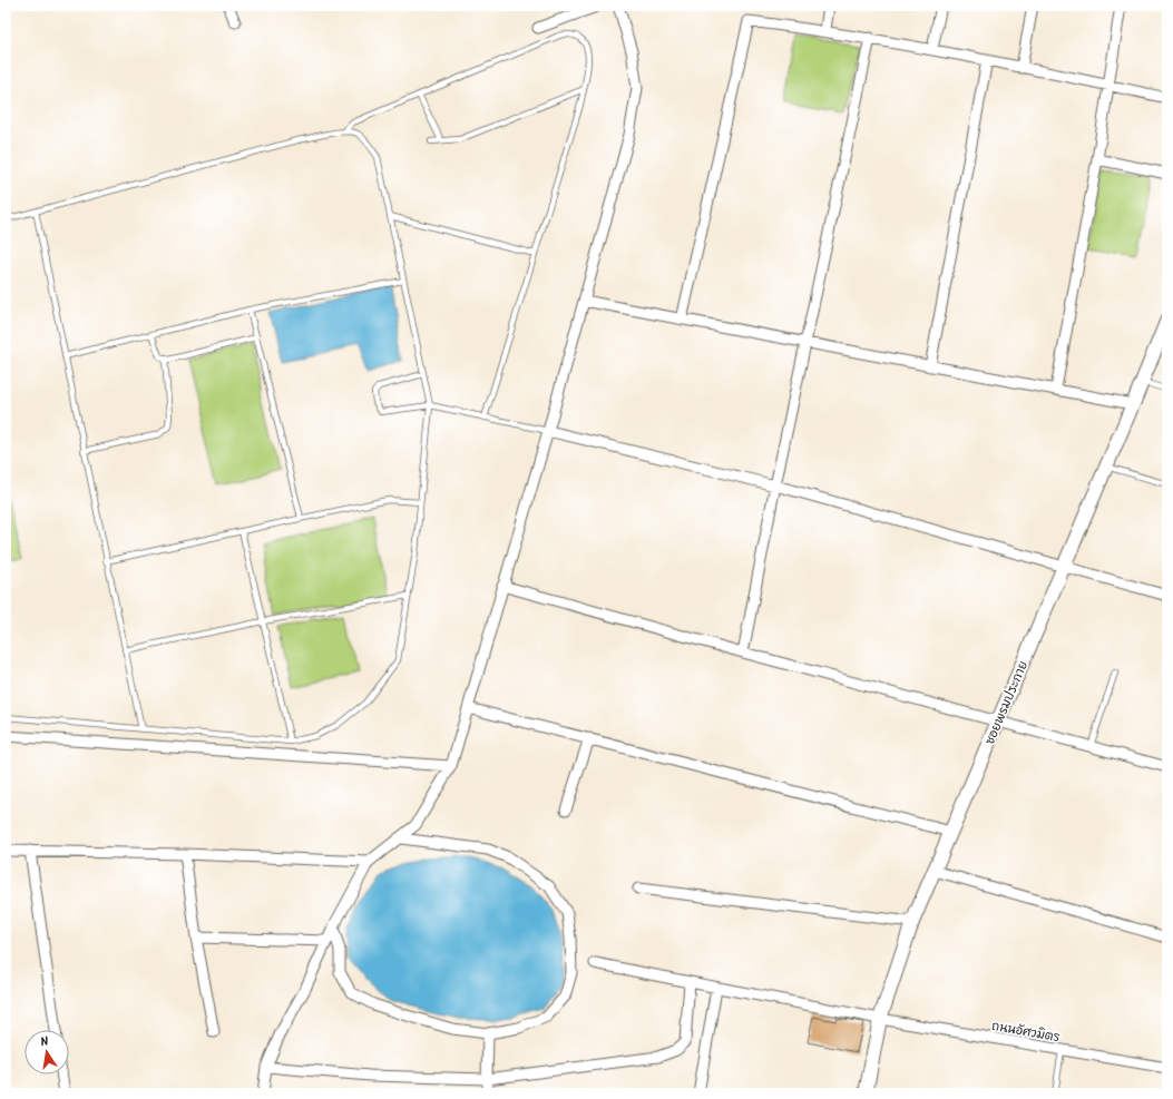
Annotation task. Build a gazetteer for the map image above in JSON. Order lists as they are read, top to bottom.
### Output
{
  "streets": {
    "street": ["ซอยพรมประกาย", "ถนนอัศวมิตร"]
  },
  "crossings": [
    ["ซอยพรมประกาย", "ถนนอัศวมิตร"]
  ],
  "north": "top"
}
